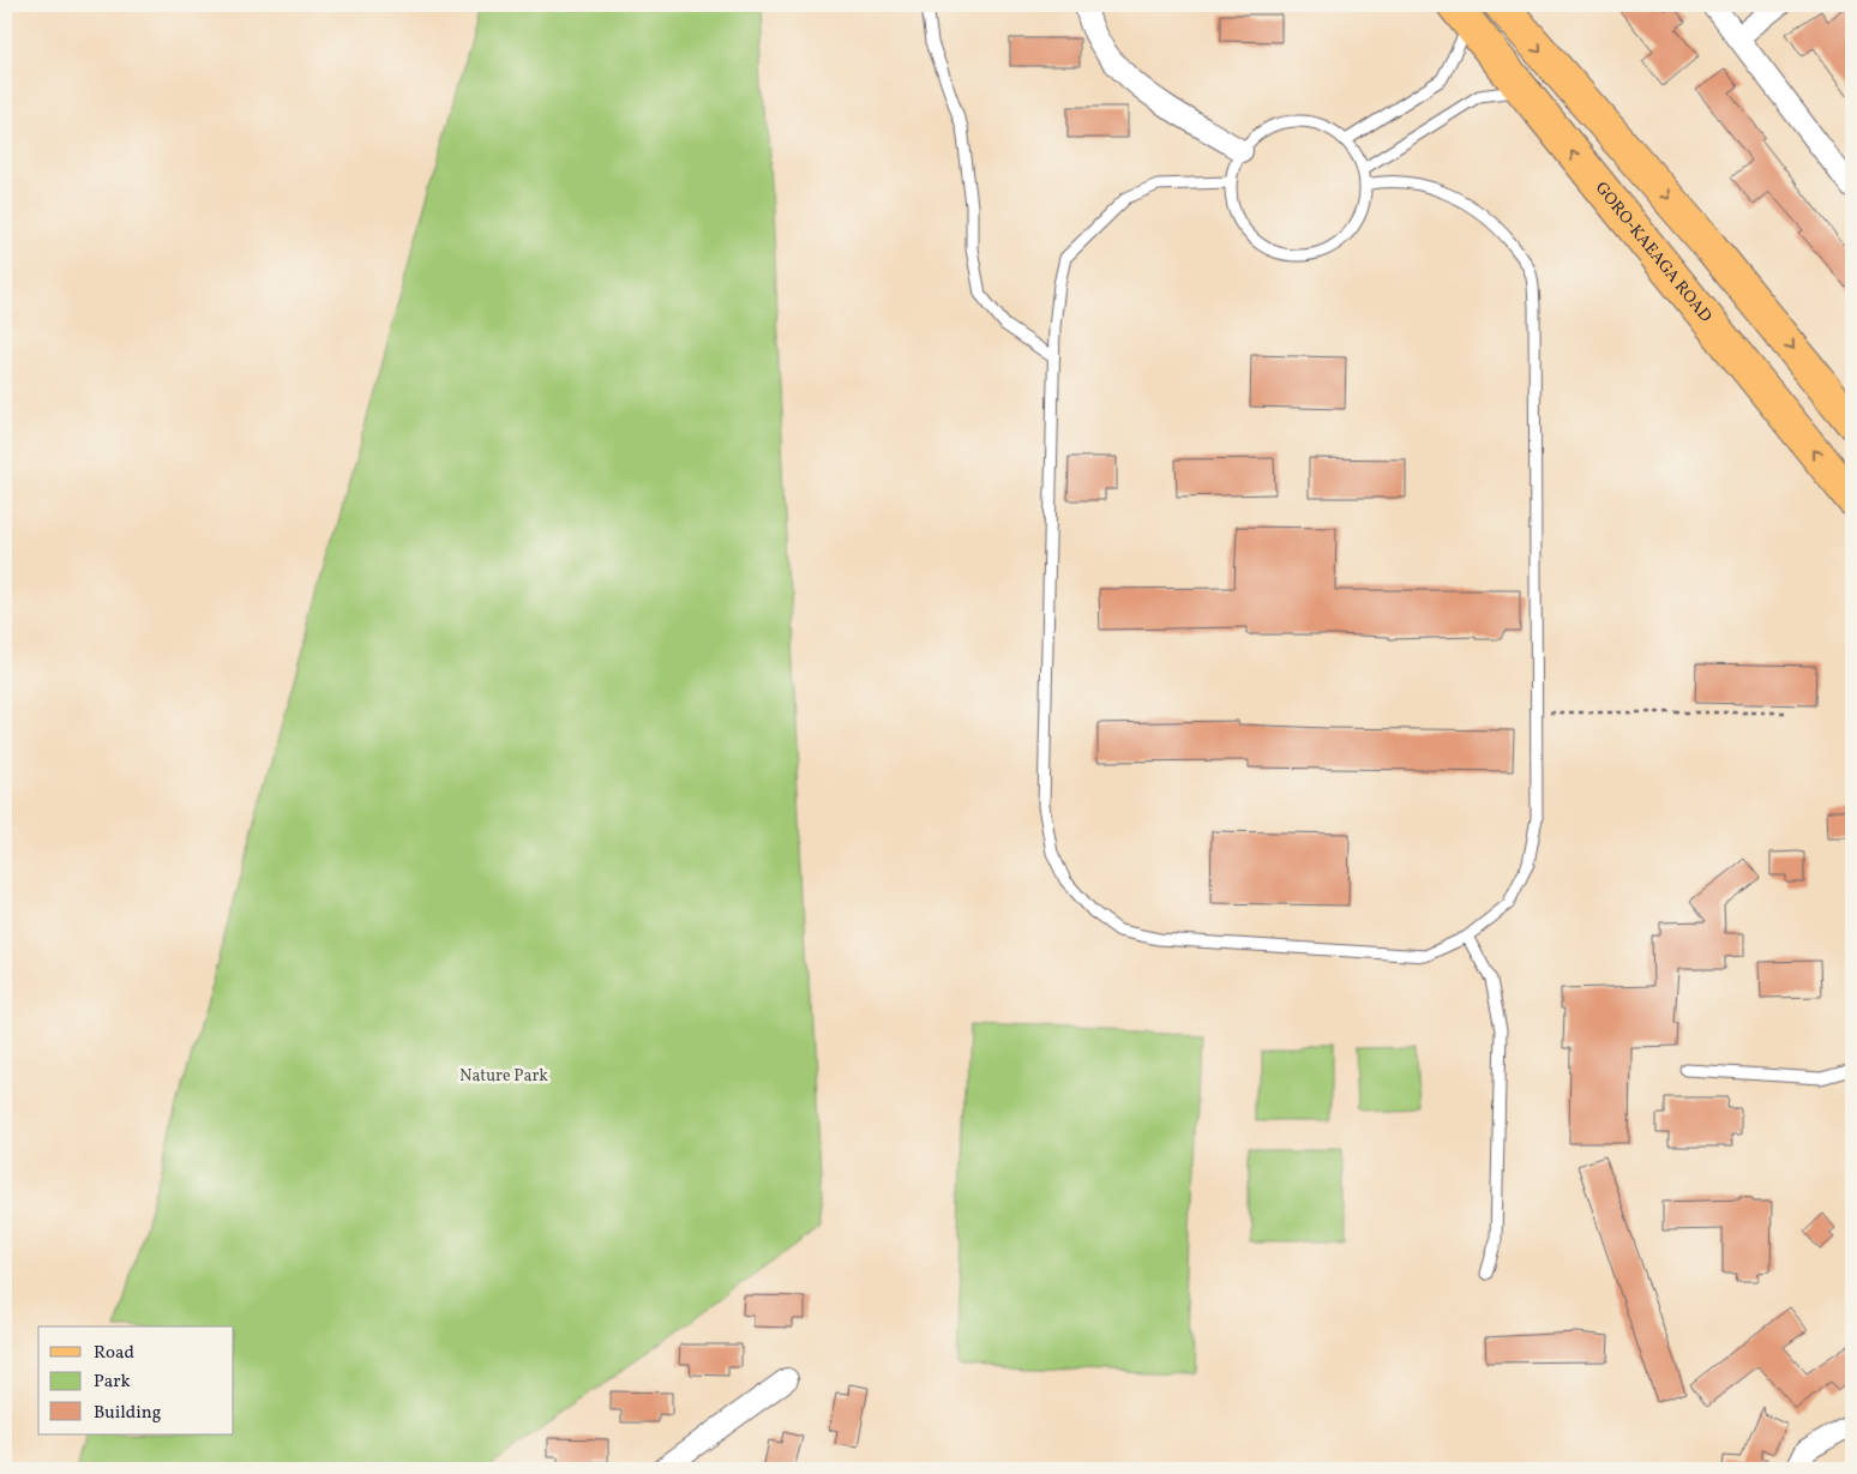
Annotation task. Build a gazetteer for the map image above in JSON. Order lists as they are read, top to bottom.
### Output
{
  "streets": {
    "main road": ["GORO-KAEAGA ROAD"]
  },
  "parks": ["Nature Park"],
  "legend": ["Road", "Park", "Building"]
}
